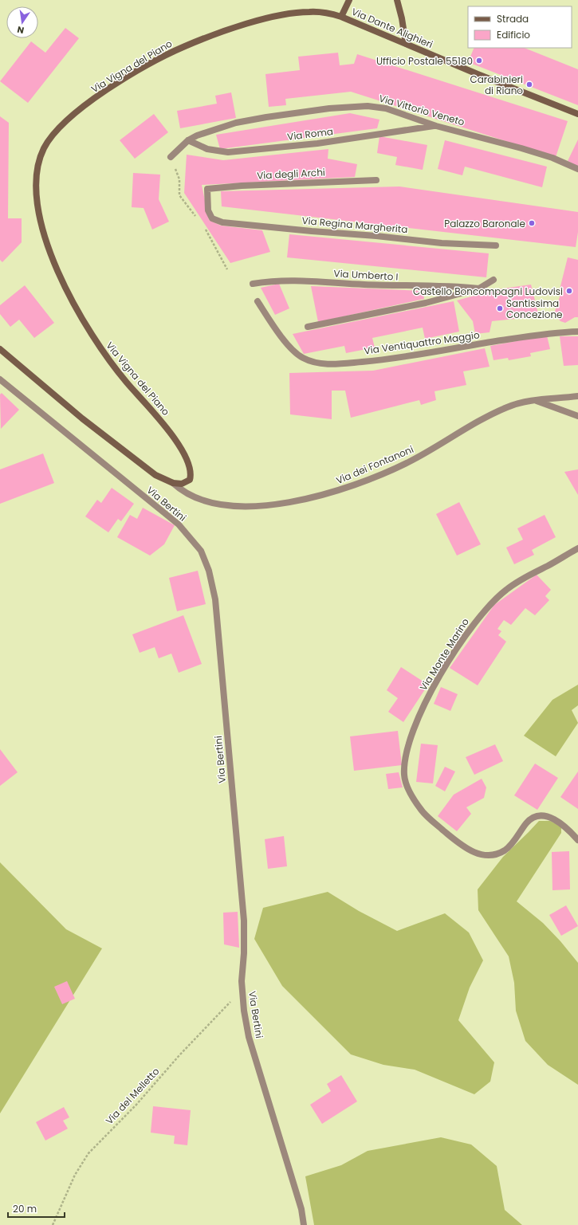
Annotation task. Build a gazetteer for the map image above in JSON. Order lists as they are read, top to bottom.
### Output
{
  "streets": {
    "main road": ["Via Dante Alighieri", "Via Vigna del Piano"],
    "street": [
      "Via Vittorio Veneto",
      "Via Roma",
      "Via degli Archi",
      "Via Regina Margherita",
      "Via Umberto I",
      "Via Ventiquattro Maggio",
      "Via dei Fontanoni",
      "Via Bertini",
      "Via Monte Marino"
    ],
    "path": ["Via del Melletto"]
  },
  "crossings": [
    ["Via Dante Alighieri", "Via Vigna del Piano"],
    ["Via Vigna del Piano", "Via dei Fontanoni"],
    ["Via Vittorio Veneto", "Via Roma"],
    ["Via degli Archi", "Via Regina Margherita"],
    ["Via Bertini", "Via del Melletto"]
  ],
  "places": [
    "Ufficio Postale 55180",
    "Carabinieri di Riano",
    "Palazzo Baronale",
    "Castello Boncompagni Ludovisi",
    "Santissima Concezione"
  ],
  "legend": ["Strada", "Edificio"],
  "scale_bar": "20 m",
  "north": "bottom"
}
